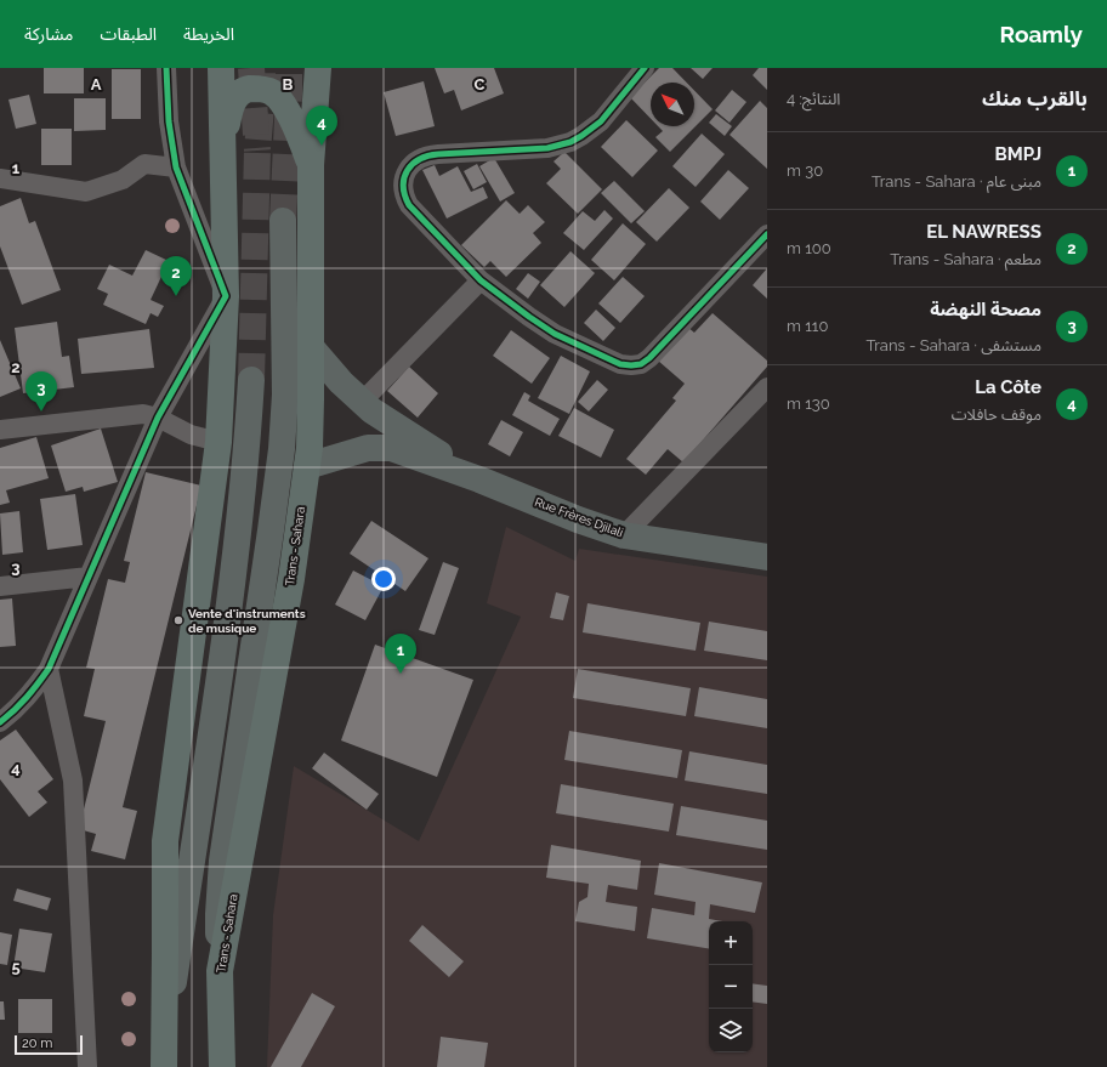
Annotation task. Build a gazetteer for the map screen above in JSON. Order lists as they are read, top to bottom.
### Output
{
  "streets": {
    "highway": ["Trans - Sahara"],
    "main road": ["Rue Frères Djilali"]
  },
  "places": ["Vente d'instruments de musique"],
  "scale_bar": "20 m",
  "north": "top left",
  "page": {
    "header": "Roamly",
    "nav": ["الخريطة", "الطبقات", "مشاركة"],
    "heading": ["بالقرب منك", "النتائج: 4"],
    "pins": [
      "4",
      "2",
      "3",
      "1"
    ],
    "list": [
      {
        "mark": "1",
        "name": "BMPJ",
        "note": "مبنى عام · Trans - Sahara",
        "value": "30 m"
      },
      {
        "mark": "2",
        "name": "EL NAWRESS",
        "note": "مطعم · Trans - Sahara",
        "value": "100 m"
      },
      {
        "mark": "3",
        "name": "مصحة النهضة",
        "note": "مستشفى · Trans - Sahara",
        "value": "110 m"
      },
      {
        "mark": "4",
        "name": "La Côte",
        "note": "موقف حافلات",
        "value": "130 m"
      }
    ],
    "map_buttons": ["+", "−"],
    "scale": "20 m"
  },
  "grid": {
    "columns": ["A", "B", "C"],
    "rows": [
      "1",
      "2",
      "3",
      "4",
      "5"
    ]
  }
}
